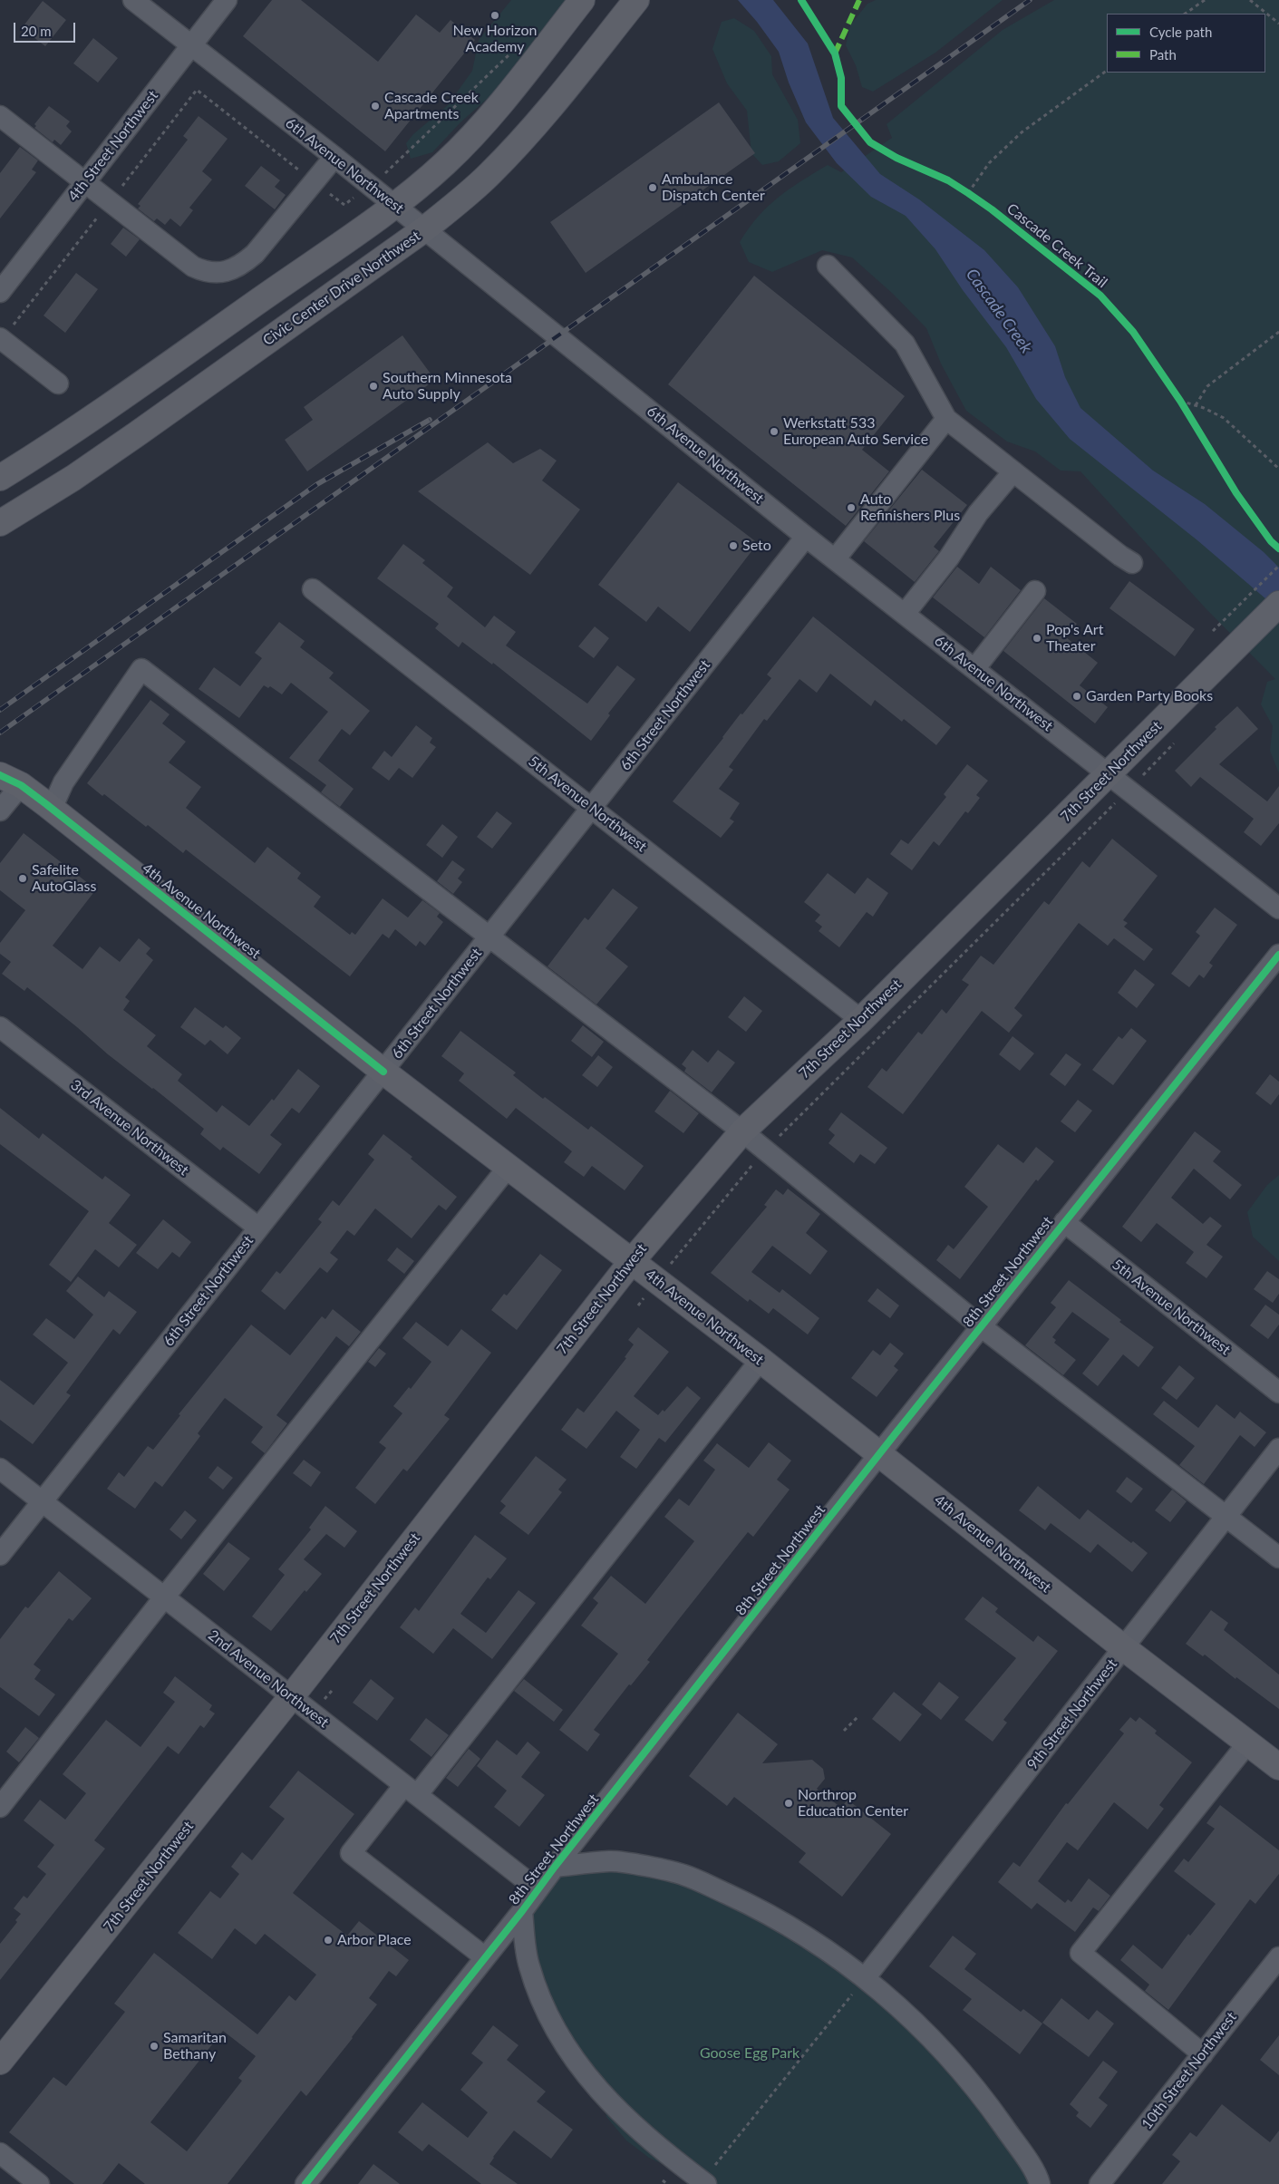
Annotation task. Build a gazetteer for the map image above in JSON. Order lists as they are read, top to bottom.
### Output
{
  "streets": {
    "main road": ["Civic Center Drive Northwest", "7th Street Northwest", "4th Avenue Northwest"],
    "street": [
      "4th Street Northwest",
      "6th Avenue Northwest",
      "6th Street Northwest",
      "5th Avenue Northwest",
      "3rd Avenue Northwest",
      "8th Street Northwest",
      "2nd Avenue Northwest",
      "9th Street Northwest",
      "10th Street Northwest"
    ],
    "cycle path": ["Cascade Creek Trail"]
  },
  "crossings": [
    ["4th Street Northwest", "6th Avenue Northwest"],
    ["6th Avenue Northwest", "Civic Center Drive Northwest"],
    ["6th Avenue Northwest", "6th Street Northwest"],
    ["6th Avenue Northwest", "7th Street Northwest"],
    ["6th Street Northwest", "5th Avenue Northwest"],
    ["6th Street Northwest", "4th Avenue Northwest"],
    ["6th Street Northwest", "3rd Avenue Northwest"],
    ["6th Street Northwest", "2nd Avenue Northwest"],
    ["7th Street Northwest", "5th Avenue Northwest"],
    ["7th Street Northwest", "4th Avenue Northwest"],
    ["7th Street Northwest", "2nd Avenue Northwest"],
    ["5th Avenue Northwest", "8th Street Northwest"],
    ["4th Avenue Northwest", "8th Street Northwest"],
    ["4th Avenue Northwest", "9th Street Northwest"],
    ["8th Street Northwest", "2nd Avenue Northwest"]
  ],
  "water": ["Cascade Creek"],
  "parks": ["Goose Egg Park"],
  "places": [
    "New Horizon Academy",
    "Cascade Creek Apartments",
    "Ambulance Dispatch Center",
    "Southern Minnesota Auto Supply",
    "Werkstatt 533 European Auto Service",
    "Auto Refinishers Plus",
    "Seto",
    "Pop's Art Theater",
    "Garden Party Books",
    "Safelite AutoGlass",
    "Northrop Education Center",
    "Arbor Place",
    "Samaritan Bethany"
  ],
  "legend": ["Cycle path", "Path"],
  "scale_bar": "20 m"
}
